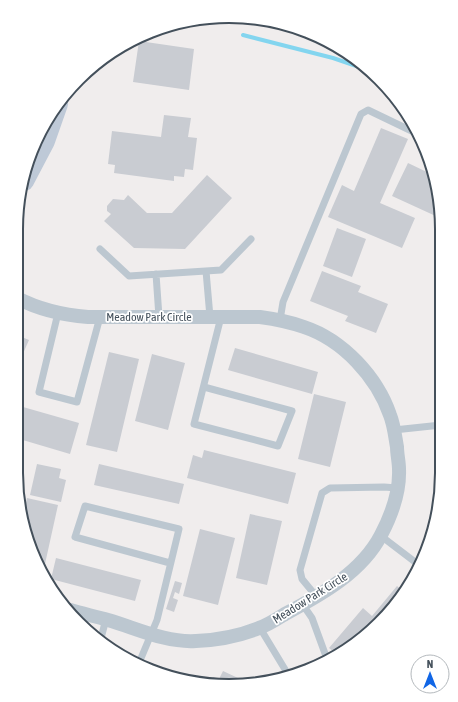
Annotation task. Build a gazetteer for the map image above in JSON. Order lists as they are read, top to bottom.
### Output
{
  "streets": {
    "street": ["Meadow Park Circle"]
  },
  "north": "top"
}
